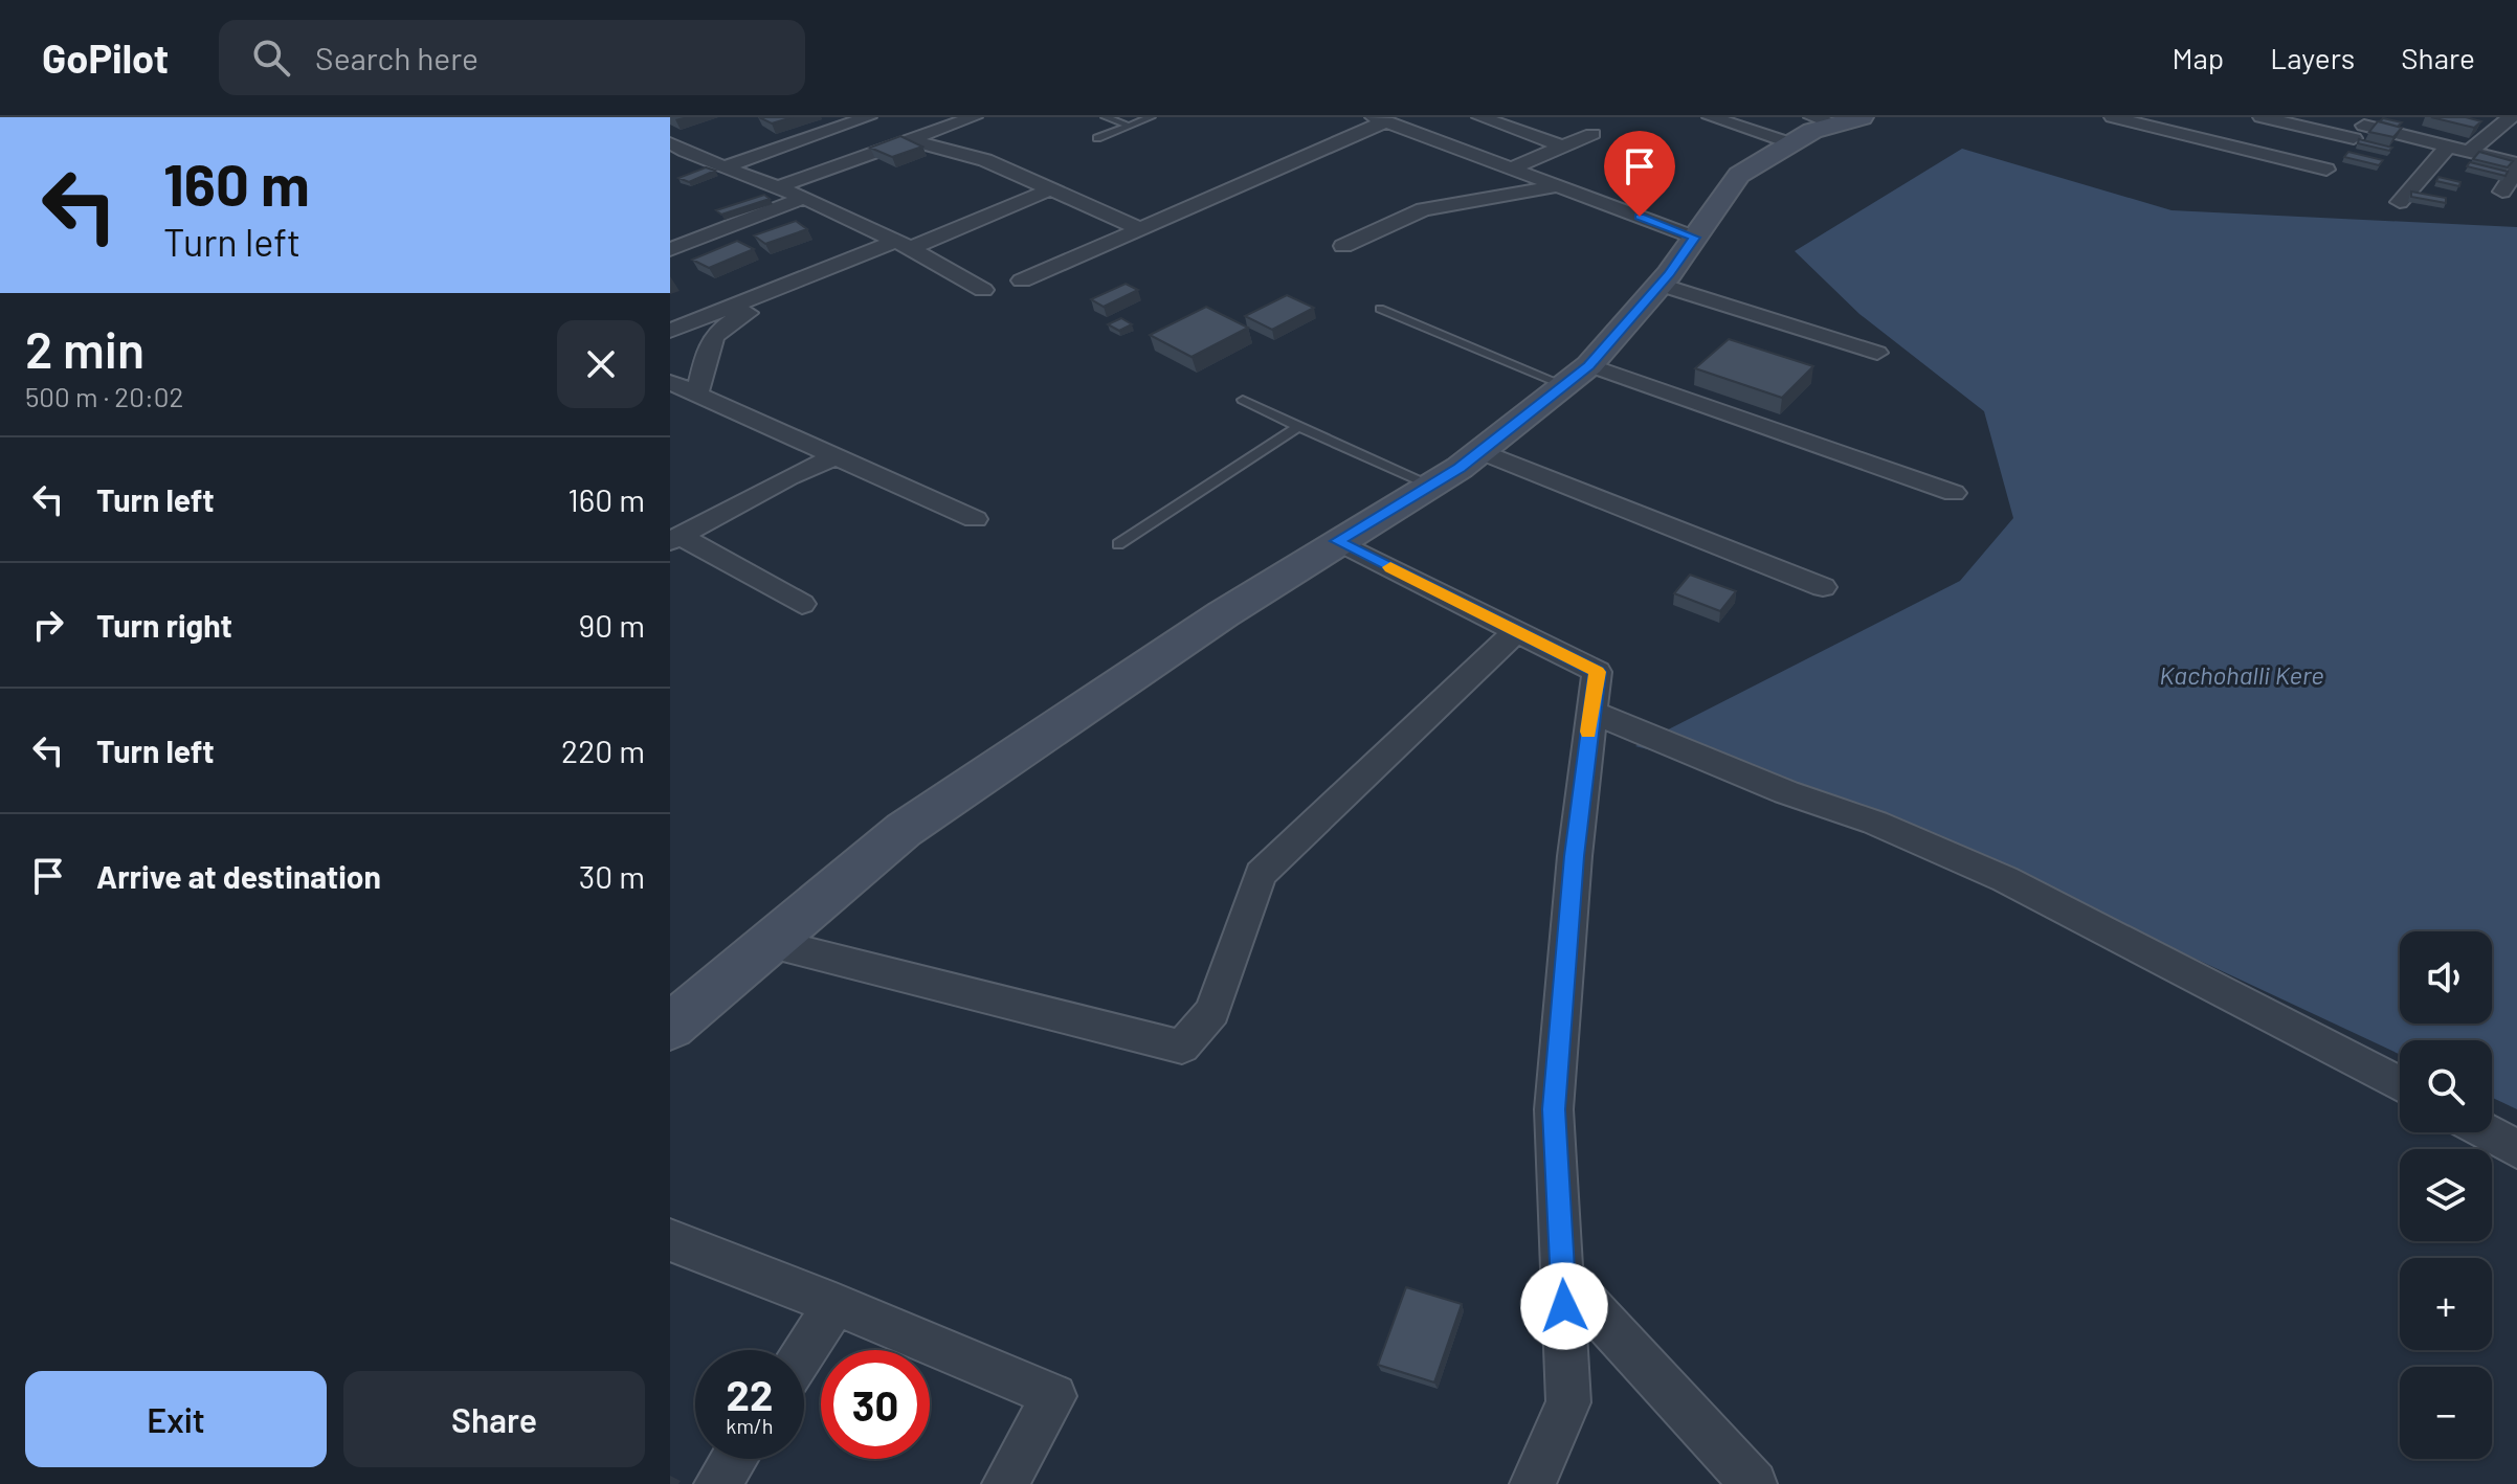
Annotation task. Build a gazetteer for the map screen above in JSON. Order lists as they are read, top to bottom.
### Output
{
  "water": ["Kachohalli Kere"],
  "page": {
    "header": "GoPilot",
    "search": "Search here",
    "nav": ["Map", "Layers", "Share"],
    "turn": ["160 m", "Turn left"],
    "heading": ["2 min", "500 m · 20:02"],
    "list": [
      {
        "name": "Turn left",
        "value": "160 m"
      },
      {
        "name": "Turn right",
        "value": "90 m"
      },
      {
        "name": "Turn left",
        "value": "220 m"
      },
      {
        "name": "Arrive at destination",
        "value": "30 m"
      }
    ],
    "map_buttons": ["+", "−"],
    "speed": "22 km/h",
    "limit": "30",
    "buttons": ["Exit", "Share"]
  }
}
